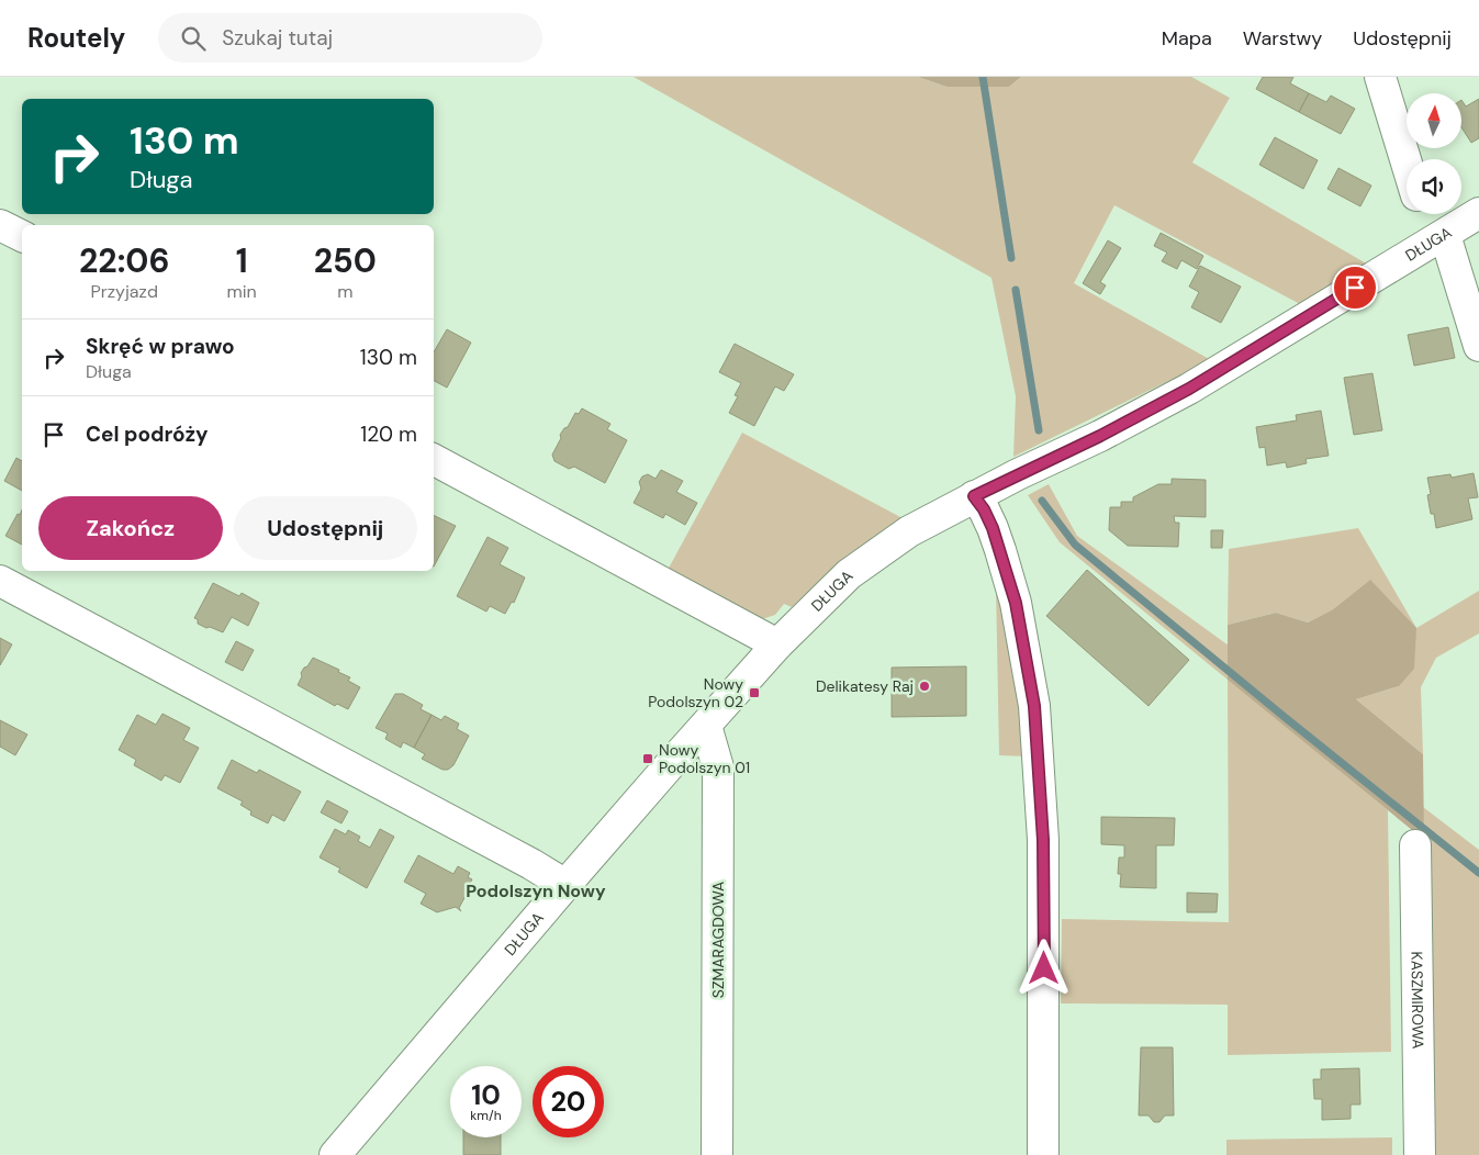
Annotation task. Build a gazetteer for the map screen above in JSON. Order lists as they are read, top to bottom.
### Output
{
  "streets": {
    "street": ["DŁUGA", "SZMARAGDOWA", "KASZMIROWA"]
  },
  "crossings": [
    ["DŁUGA", "SZMARAGDOWA"]
  ],
  "districts": ["Podolszyn Nowy"],
  "places": {
    "other": ["Delikatesy Raj"],
    "transit": ["Nowy Podolszyn 02", "Nowy Podolszyn 01"]
  },
  "north": "top",
  "page": {
    "header": "Routely",
    "search": "Szukaj tutaj",
    "nav": ["Mapa", "Warstwy", "Udostępnij"],
    "turn": ["130 m", "Długa"],
    "eta": [
      "22:06",
      "Przyjazd",
      "1",
      "min",
      "250",
      "m"
    ],
    "list": [
      {
        "name": "Skręć w prawo",
        "note": "Długa",
        "value": "130 m"
      },
      {
        "name": "Cel podróży",
        "value": "120 m"
      }
    ],
    "buttons": ["Zakończ", "Udostępnij"],
    "speed": "10 km/h",
    "limit": "20"
  }
}
